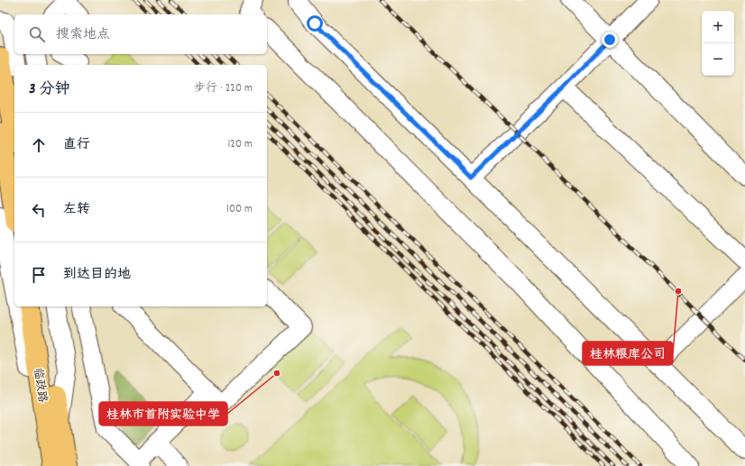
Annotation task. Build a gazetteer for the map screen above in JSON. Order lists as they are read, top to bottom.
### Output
{
  "streets": {
    "main road": ["临政路"]
  },
  "places": ["桂林粮库公司", "桂林市首附实验中学"],
  "page": {
    "map_buttons": ["+", "−"],
    "search": "搜索地点",
    "heading": ["3 分钟", "步行 · 220 m"],
    "list": [
      ["直行", "120 m"],
      ["左转", "100 m"],
      "到达目的地"
    ]
  }
}
